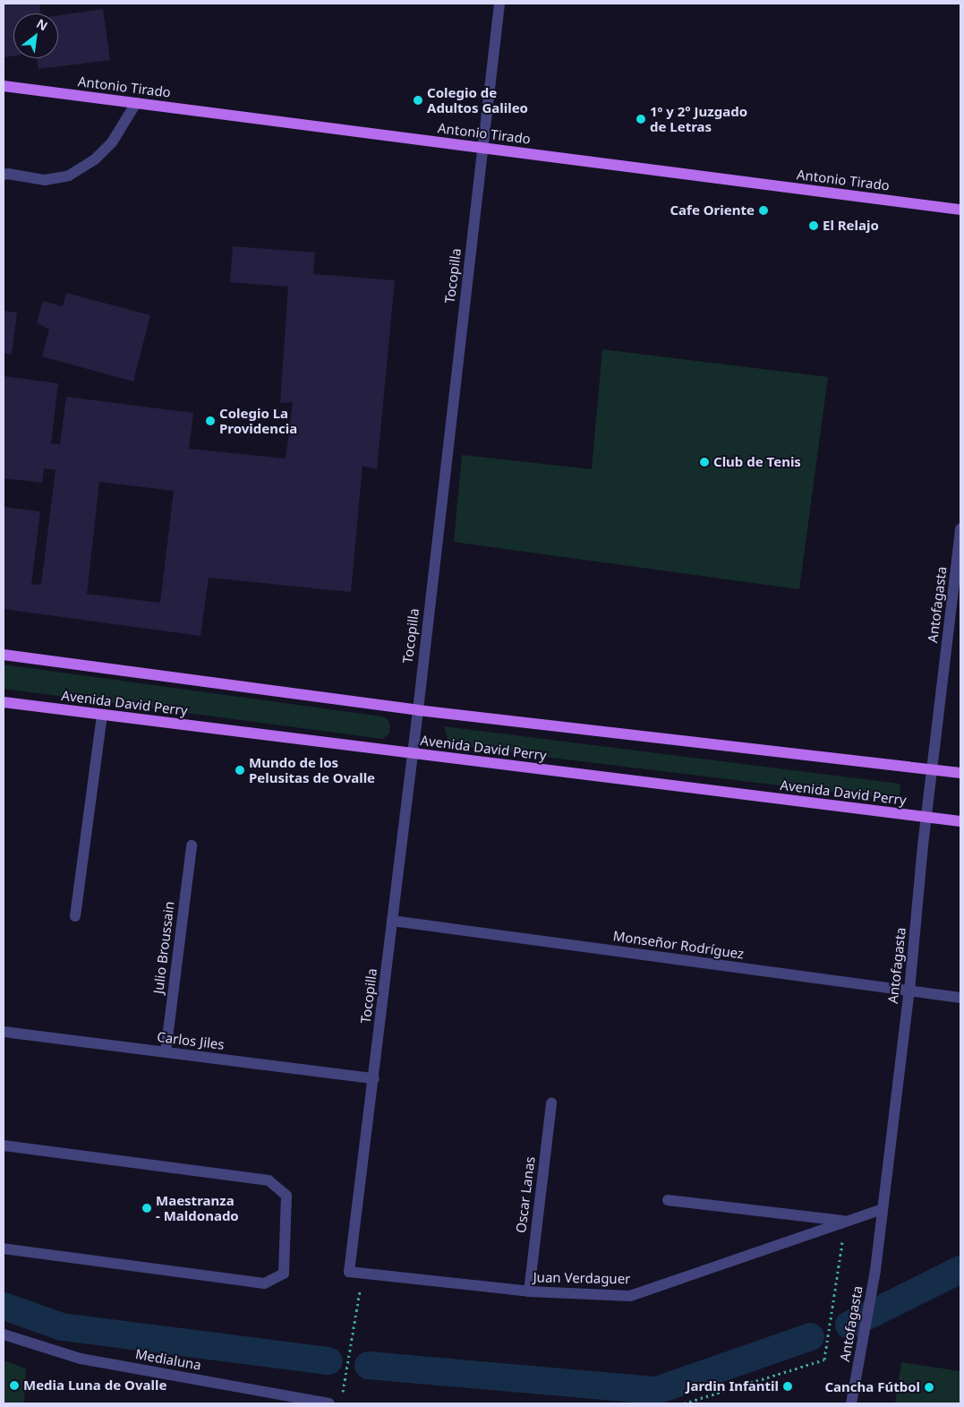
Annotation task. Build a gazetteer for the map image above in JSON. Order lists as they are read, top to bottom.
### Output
{
  "streets": {
    "main road": ["Antonio Tirado", "Avenida David Perry"],
    "street": [
      "Tocopilla",
      "Antofagasta",
      "Monseñor Rodríguez",
      "Julio Broussain",
      "Carlos Jiles",
      "Oscar Lanas",
      "Juan Verdaguer",
      "Medialuna"
    ]
  },
  "crossings": [
    ["Antonio Tirado", "Tocopilla"],
    ["Tocopilla", "Avenida David Perry"],
    ["Tocopilla", "Monseñor Rodríguez"],
    ["Tocopilla", "Carlos Jiles"],
    ["Tocopilla", "Juan Verdaguer"],
    ["Antofagasta", "Avenida David Perry"],
    ["Antofagasta", "Monseñor Rodríguez"],
    ["Antofagasta", "Juan Verdaguer"],
    ["Julio Broussain", "Carlos Jiles"],
    ["Oscar Lanas", "Juan Verdaguer"]
  ],
  "places": [
    "Colegio de Adultos Galileo",
    "1º y 2° Juzgado de Letras",
    "Cafe Oriente",
    "El Relajo",
    "Colegio La Providencia",
    "Club de Tenis",
    "Mundo de los Pelusitas de Ovalle",
    "Maestranza - Maldonado",
    "Media Luna de Ovalle",
    "Jardin Infantil",
    "Cancha Fútbol"
  ],
  "north": "top right"
}
